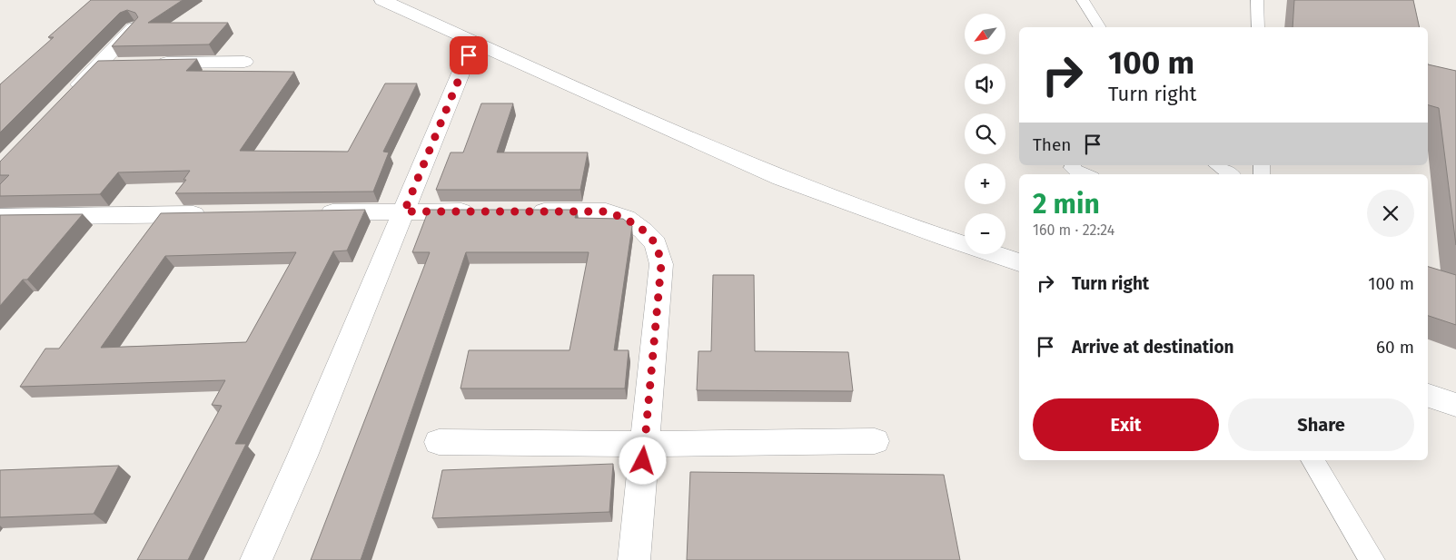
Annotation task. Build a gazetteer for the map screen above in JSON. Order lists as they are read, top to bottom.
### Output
{
  "north": "bottom left",
  "page": {
    "map_buttons": ["+", "−"],
    "turn": ["100 m", "Turn right"],
    "then": "Then",
    "heading": ["2 min", "160 m · 22:24"],
    "list": [
      {
        "name": "Turn right",
        "value": "100 m"
      },
      {
        "name": "Arrive at destination",
        "value": "60 m"
      }
    ],
    "buttons": ["Exit", "Share"]
  }
}
